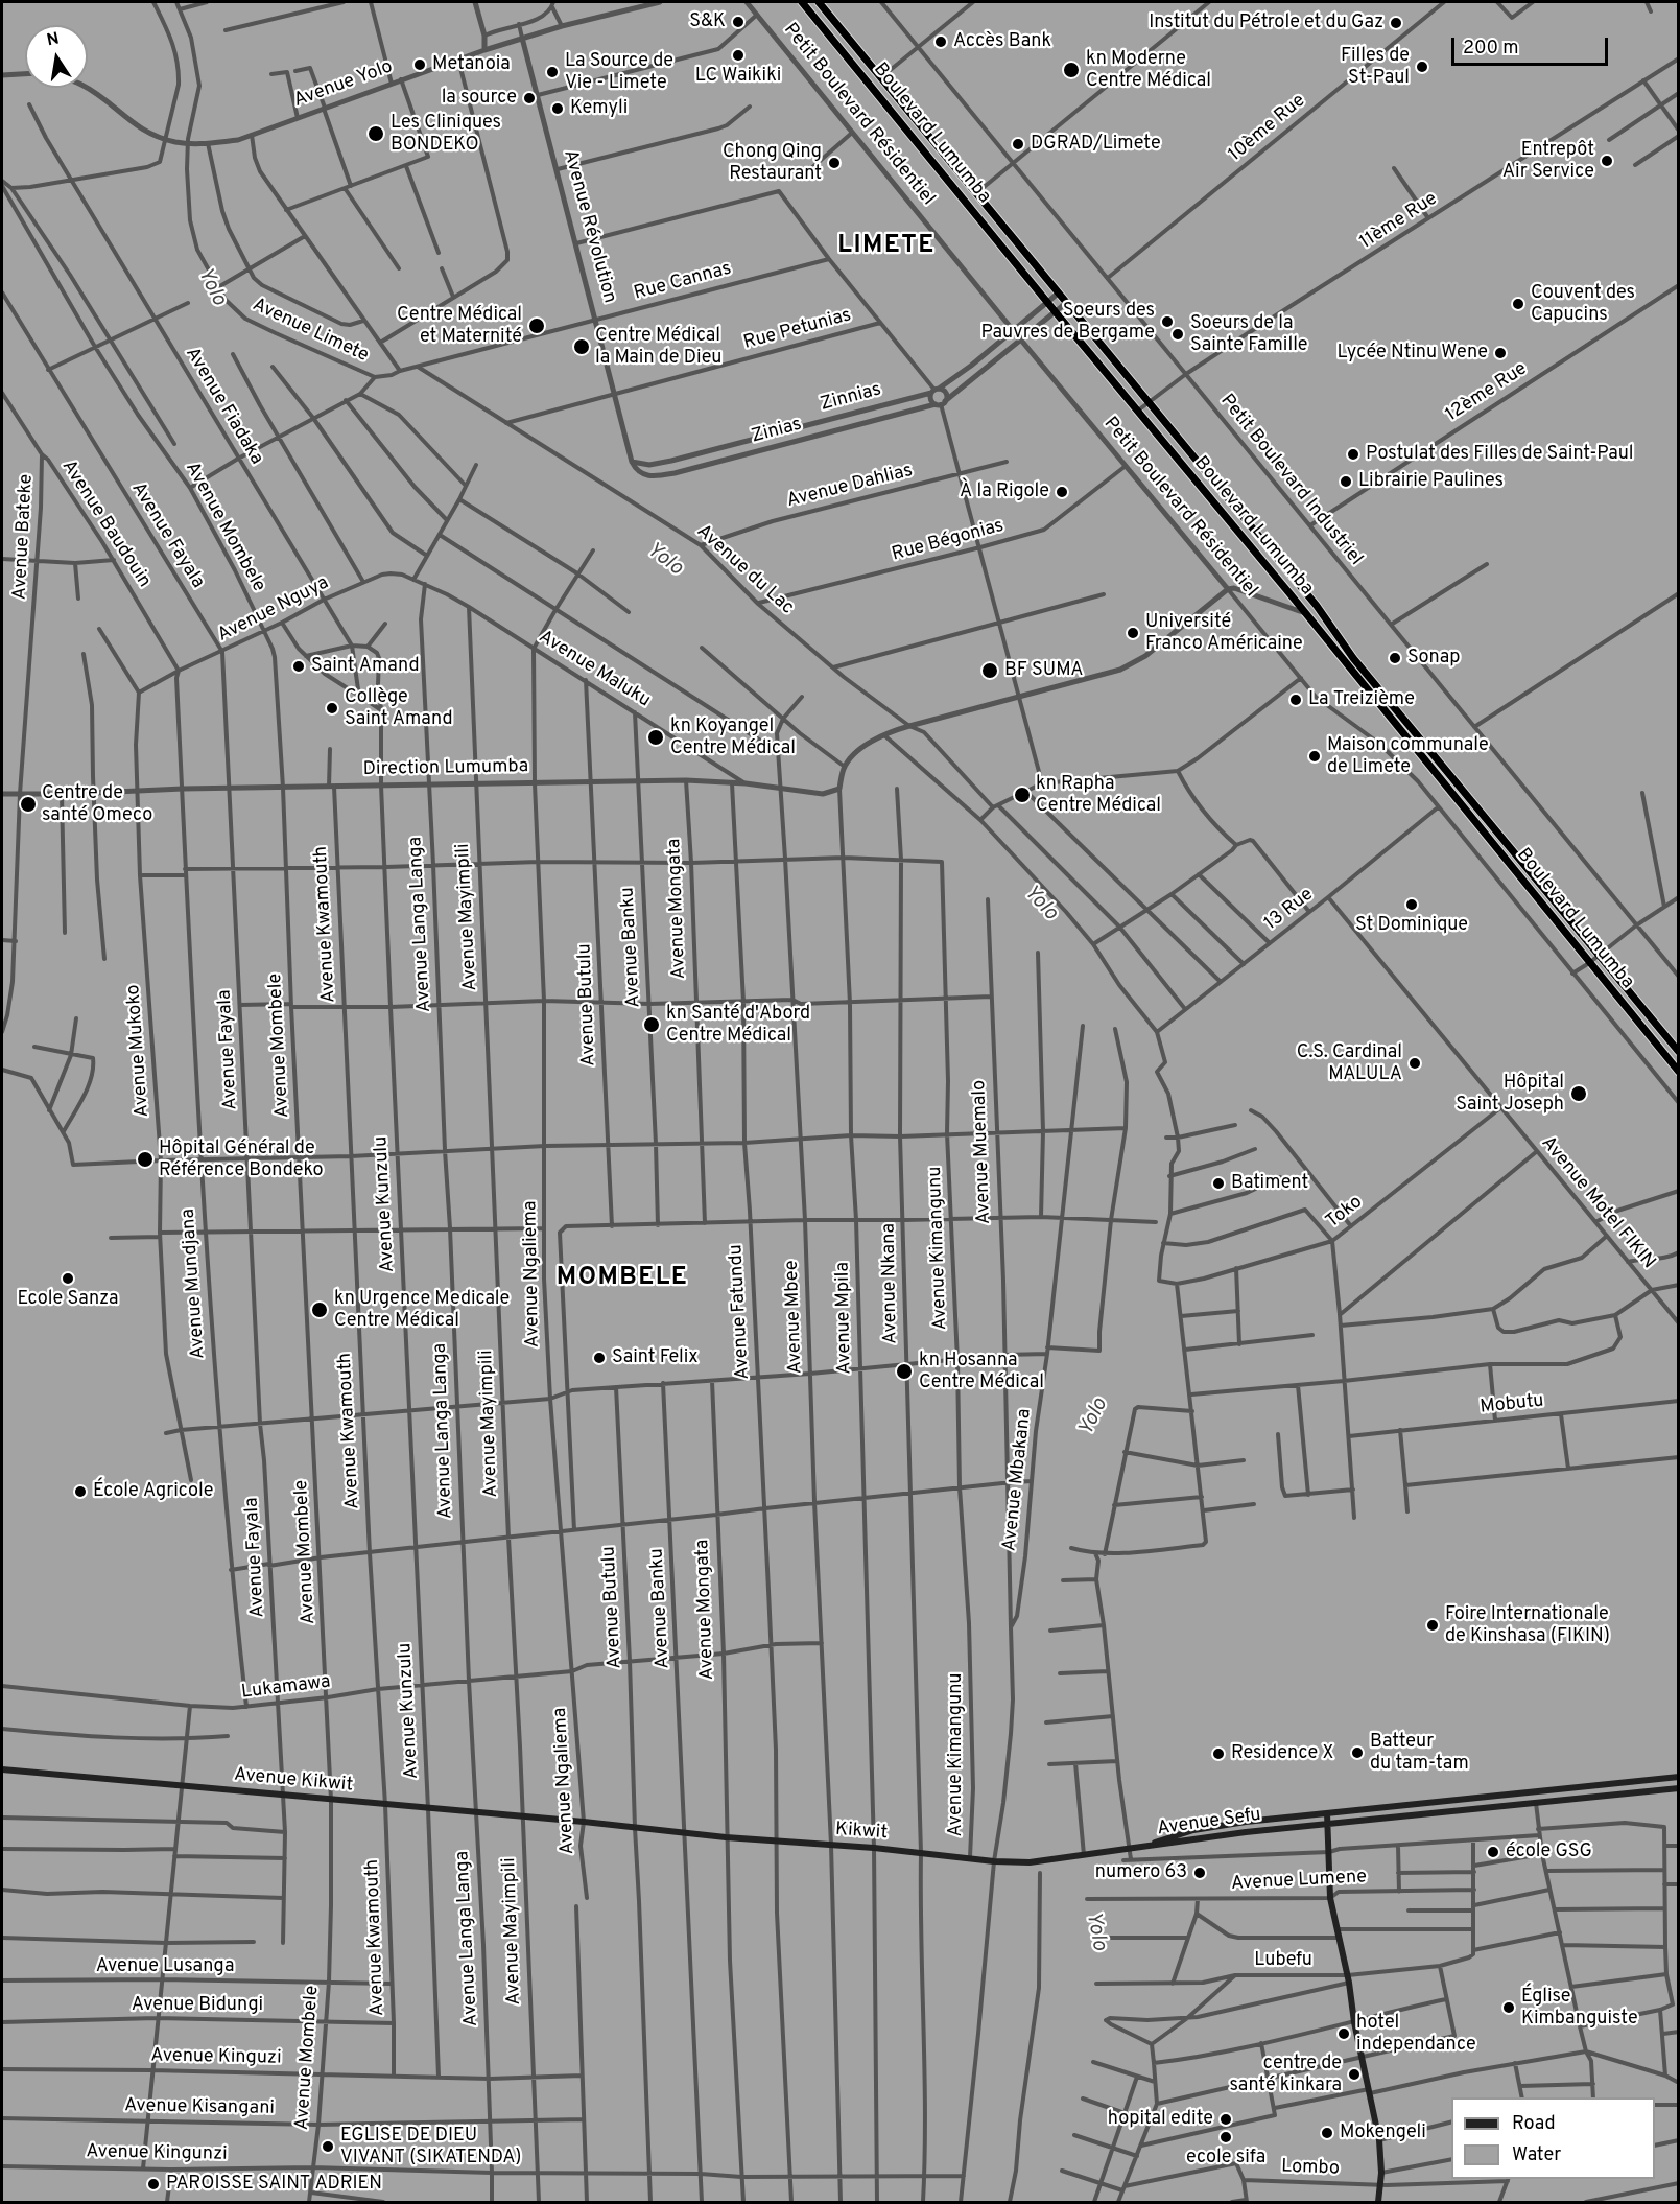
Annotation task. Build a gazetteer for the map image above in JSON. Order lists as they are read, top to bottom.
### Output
{
  "streets": {
    "highway": ["Boulevard Lumumba"],
    "main road": ["Avenue Kikwit", "Avenue Sefu", "Kikwit"],
    "street": [
      "Avenue Yolo",
      "Petit Boulevard Résidentiel",
      "10ème Rue",
      "11ème Rue",
      "Avenue Révolution",
      "Rue Cannas",
      "Rue Petunias",
      "Avenue Limete",
      "12ème Rue",
      "Zinnias",
      "Avenue Fiadaka",
      "Zinias",
      "Petit Boulevard Industriel",
      "Avenue Dahlias",
      "Avenue Baudouin",
      "Avenue Mombele",
      "Avenue Fayala",
      "Avenue Bateke",
      "Rue Bégonias",
      "Avenue du Lac",
      "Avenue Nguya",
      "Avenue Maluku",
      "Direction Lumumba",
      "Avenue Mongata",
      "13 Rue",
      "Avenue Mayimpili",
      "Avenue Kwamouth",
      "Avenue Langa Langa",
      "Avenue Banku",
      "Avenue Butulu",
      "Avenue Mukoko",
      "Avenue Muemalo",
      "Avenue Motel FIKIN",
      "Avenue Kunzulu",
      "Toko",
      "Avenue Kimangunu",
      "Avenue Ngaliema",
      "Avenue Mundjana",
      "Avenue Nkana",
      "Avenue Fatundu",
      "Avenue Mbee",
      "Avenue Mpila",
      "Mobutu",
      "Avenue Mbakana",
      "Lukamawa",
      "Avenue Lumene",
      "Lubefu",
      "Avenue Lusanga",
      "Avenue Bidungi",
      "Avenue Kinguzi",
      "Avenue Kisangani",
      "Avenue Kingunzi",
      "Lombo"
    ]
  },
  "crossings": [
    ["Avenue Yolo", "Avenue Révolution"],
    ["Avenue Yolo", "Avenue Limete"],
    ["Petit Boulevard Résidentiel", "Rue Bégonias"],
    ["Petit Boulevard Résidentiel", "13 Rue"],
    ["10ème Rue", "Petit Boulevard Industriel"],
    ["Boulevard Lumumba", "11ème Rue"],
    ["11ème Rue", "Petit Boulevard Industriel"],
    ["Avenue Révolution", "Rue Cannas"],
    ["Avenue Révolution", "Rue Petunias"],
    ["Avenue Révolution", "Zinnias"],
    ["Avenue Révolution", "Zinias"],
    ["Rue Cannas", "Avenue Limete"],
    ["Rue Cannas", "Avenue du Lac"],
    ["Rue Petunias", "Avenue du Lac"],
    ["12ème Rue", "Petit Boulevard Industriel"],
    ["Zinnias", "Zinias"],
    ["Avenue Fiadaka", "Avenue Nguya"],
    ["Avenue Dahlias", "Avenue du Lac"],
    ["Avenue Baudouin", "Avenue Bateke"],
    ["Avenue Baudouin", "Avenue Nguya"],
    ["Avenue Baudouin", "Avenue Mundjana"],
    ["Avenue Mombele", "Avenue Nguya"],
    ["Avenue Mombele", "Direction Lumumba"],
    ["Avenue Mombele", "Lukamawa"],
    ["Avenue Mombele", "Avenue Kikwit"],
    ["Avenue Mombele", "Avenue Lusanga"],
    ["Avenue Mombele", "Avenue Bidungi"],
    ["Avenue Mombele", "Avenue Kinguzi"],
    ["Avenue Mombele", "Avenue Kisangani"],
    ["Avenue Mombele", "Avenue Kingunzi"],
    ["Avenue Fayala", "Avenue Nguya"],
    ["Avenue Fayala", "Direction Lumumba"],
    ["Avenue Fayala", "Lukamawa"],
    ["Avenue Fayala", "Avenue Kikwit"],
    ["Avenue Bateke", "Direction Lumumba"],
    ["Rue Bégonias", "Avenue du Lac"],
    ["Avenue du Lac", "13 Rue"],
    ["Avenue Nguya", "Avenue Maluku"],
    ["Avenue Nguya", "Avenue Langa Langa"],
    ["Avenue Nguya", "Avenue Mukoko"],
    ["Avenue Nguya", "Avenue Mundjana"],
    ["Avenue Maluku", "Direction Lumumba"],
    ["Avenue Maluku", "Avenue Mayimpili"],
    ["Avenue Maluku", "Avenue Langa Langa"],
    ["Avenue Maluku", "Avenue Banku"],
    ["Avenue Maluku", "Avenue Butulu"],
    ["Avenue Maluku", "Avenue Ngaliema"],
    ["Direction Lumumba", "Avenue Mongata"],
    ["Direction Lumumba", "Avenue Mayimpili"],
    ["Direction Lumumba", "Avenue Kwamouth"],
    ["Direction Lumumba", "Avenue Langa Langa"],
    ["Direction Lumumba", "Avenue Banku"],
    ["Direction Lumumba", "Avenue Butulu"],
    ["Direction Lumumba", "Avenue Mukoko"],
    ["Direction Lumumba", "Avenue Kunzulu"],
    ["Direction Lumumba", "Avenue Ngaliema"],
    ["Direction Lumumba", "Avenue Mundjana"],
    ["Direction Lumumba", "Avenue Fatundu"],
    ["Direction Lumumba", "Avenue Mbee"],
    ["Direction Lumumba", "Avenue Mpila"],
    ["Avenue Mongata", "Lukamawa"],
    ["Avenue Mongata", "Kikwit"],
    ["Avenue Mongata", "Avenue Kingunzi"],
    ["13 Rue", "Avenue Motel FIKIN"],
    ["Avenue Mayimpili", "Lukamawa"],
    ["Avenue Mayimpili", "Avenue Kikwit"],
    ["Avenue Mayimpili", "Avenue Kinguzi"],
    ["Avenue Mayimpili", "Avenue Kisangani"],
    ["Avenue Mayimpili", "Avenue Kingunzi"],
    ["Avenue Kwamouth", "Lukamawa"],
    ["Avenue Kwamouth", "Avenue Kikwit"],
    ["Avenue Kwamouth", "Avenue Lusanga"],
    ["Avenue Kwamouth", "Avenue Bidungi"],
    ["Avenue Kwamouth", "Avenue Kinguzi"],
    ["Avenue Langa Langa", "Lukamawa"],
    ["Avenue Langa Langa", "Avenue Kikwit"],
    ["Avenue Langa Langa", "Avenue Kinguzi"],
    ["Avenue Langa Langa", "Avenue Kisangani"],
    ["Avenue Langa Langa", "Avenue Kingunzi"],
    ["Avenue Banku", "Lukamawa"],
    ["Avenue Banku", "Kikwit"],
    ["Avenue Banku", "Avenue Kingunzi"],
    ["Avenue Butulu", "Lukamawa"],
    ["Avenue Butulu", "Kikwit"],
    ["Avenue Butulu", "Avenue Kingunzi"],
    ["Avenue Muemalo", "Avenue Mbakana"],
    ["Avenue Motel FIKIN", "Toko"],
    ["Avenue Kunzulu", "Lukamawa"],
    ["Avenue Kunzulu", "Avenue Kikwit"],
    ["Avenue Kimangunu", "Avenue Nkana"],
    ["Avenue Kimangunu", "Kikwit"],
    ["Avenue Ngaliema", "Lukamawa"],
    ["Avenue Ngaliema", "Avenue Kikwit"],
    ["Avenue Ngaliema", "Kikwit"],
    ["Avenue Mundjana", "Lukamawa"],
    ["Avenue Nkana", "Kikwit"],
    ["Avenue Nkana", "Avenue Kingunzi"],
    ["Avenue Fatundu", "Lukamawa"],
    ["Avenue Fatundu", "Kikwit"],
    ["Avenue Fatundu", "Avenue Kingunzi"],
    ["Avenue Mbee", "Lukamawa"],
    ["Avenue Mbee", "Kikwit"],
    ["Avenue Mbee", "Avenue Kingunzi"],
    ["Avenue Mpila", "Kikwit"],
    ["Avenue Mpila", "Avenue Kingunzi"],
    ["Avenue Mbakana", "Kikwit"],
    ["Avenue Mbakana", "Avenue Kingunzi"],
    ["Avenue Kikwit", "Kikwit"],
    ["Avenue Sefu", "Kikwit"]
  ],
  "districts": ["LIMETE", "MOMBELE"],
  "water": ["Yolo"],
  "places": [
    "S&K",
    "Institut du Pétrole et du Gaz",
    "Accès Bank",
    "LC Waikiki",
    "Metanoia",
    "Filles de St-Paul",
    "kn Moderne Centre Médical",
    "La Source de Vie - Limete",
    "la source",
    "Kemyli",
    "Les Cliniques BONDEKO",
    "DGRAD/Limete",
    "Entrepôt Air Service",
    "Chong Qing Restaurant",
    "Couvent des Capucins",
    "Soeurs des Pauvres de Bergame",
    "Centre Médical et Maternité",
    "Soeurs de la Sainte Famille",
    "Centre Médical la Main de Dieu",
    "Lycée Ntinu Wene",
    "Postulat des Filles de Saint-Paul",
    "Librairie Paulines",
    "À la Rigole",
    "Université Franco Américaine",
    "Sonap",
    "Saint Amand",
    "BF SUMA",
    "La Treizième",
    "Collège Saint Amand",
    "kn Koyangel Centre Médical",
    "Maison communale de Limete",
    "kn Rapha Centre Médical",
    "Centre de santé Omeco",
    "St Dominique",
    "kn Santé d'Abord Centre Médical",
    "C.S. Cardinal MALULA",
    "Hôpital Saint Joseph",
    "Hôpital Général de Référence Bondeko",
    "Batiment",
    "Ecole Sanza",
    "kn Urgence Medicale Centre Médical",
    "Saint Felix",
    "kn Hosanna Centre Médical",
    "École Agricole",
    "Foire Internationale de Kinshasa (FIKIN)",
    "Batteur du tam-tam",
    "Residence X",
    "école GSG",
    "numero 63",
    "Église Kimbanguiste",
    "hotel independance",
    "centre de santé kinkara",
    "hopital edite",
    "Mokengeli",
    "ecole sifa",
    "EGLISE DE DIEU VIVANT (SIKATENDA)",
    "PAROISSE SAINT ADRIEN"
  ],
  "legend": ["Road", "Water"],
  "scale_bar": "200 m",
  "north": "top"
}
